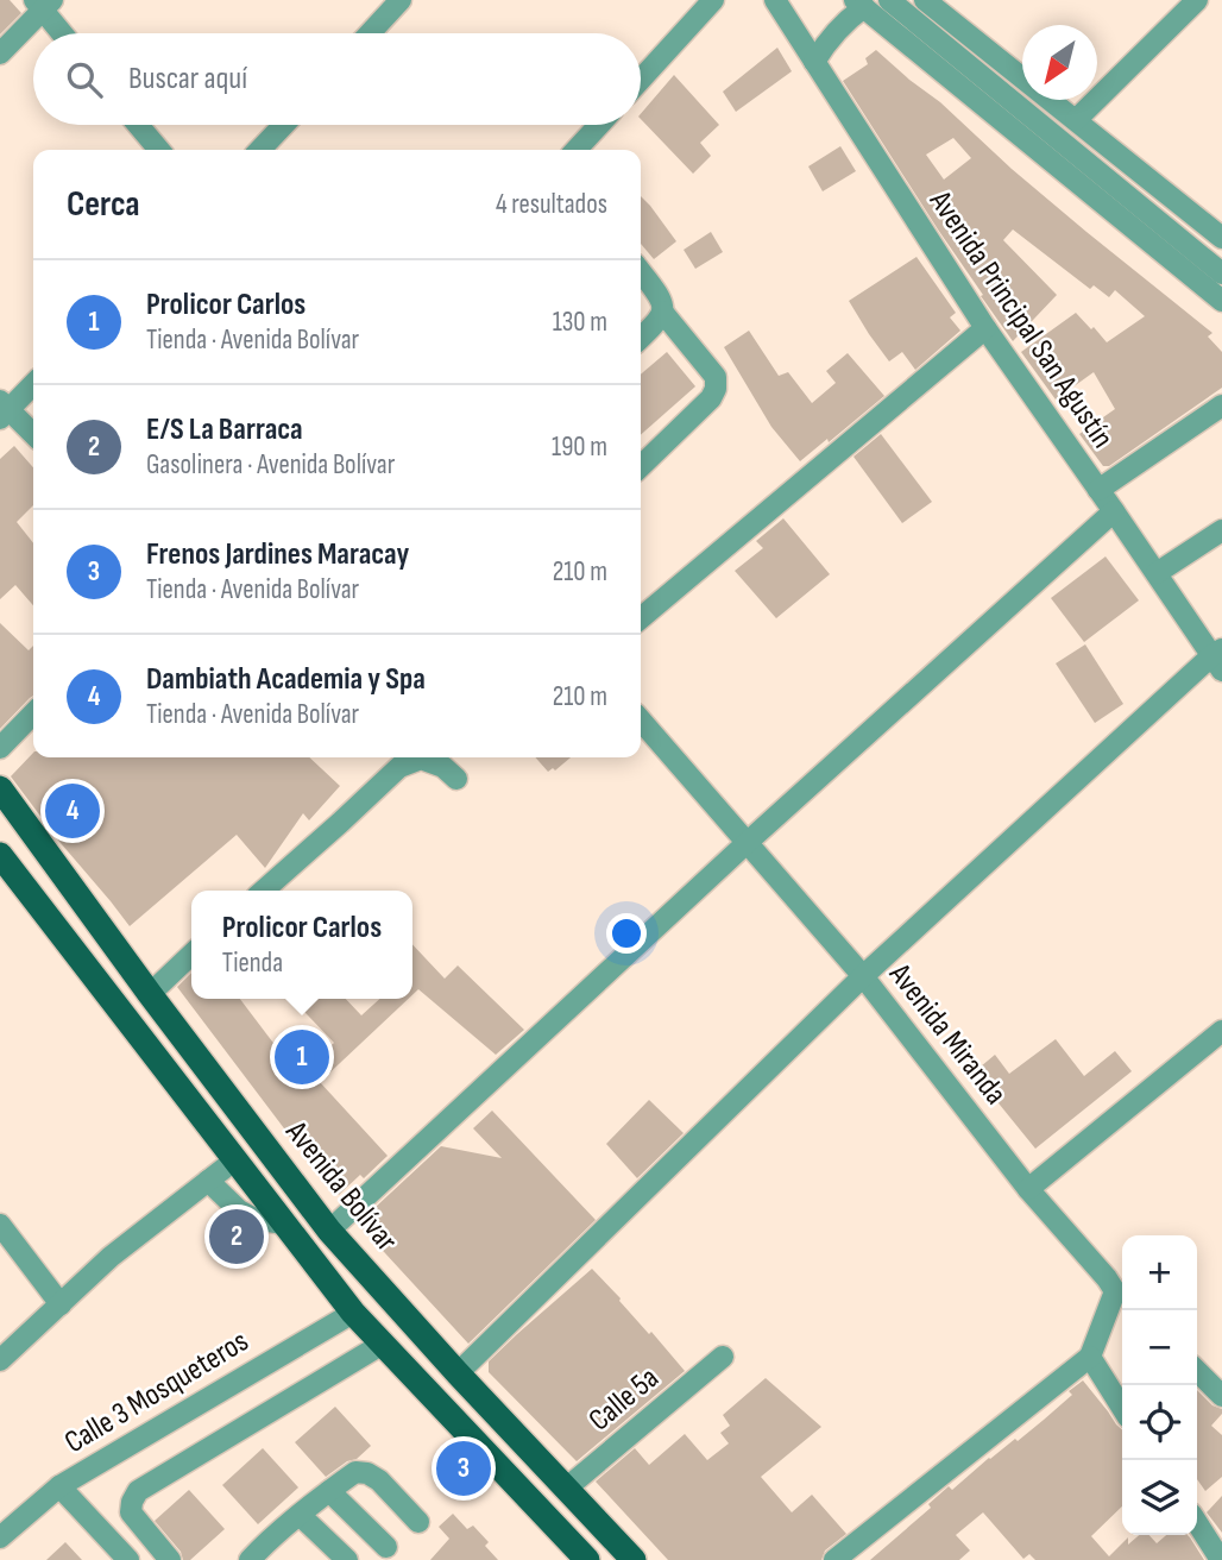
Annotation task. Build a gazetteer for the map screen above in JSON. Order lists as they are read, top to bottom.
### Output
{
  "streets": {
    "main road": ["Avenida Bolívar"],
    "street": [
      "Avenida Principal San Agustín",
      "Avenida Miranda",
      "Calle 3 Mosqueteros",
      "Calle 5a"
    ]
  },
  "crossings": [
    ["Avenida Bolívar", "Calle 5a"]
  ],
  "north": "bottom left",
  "page": {
    "search": "Buscar aquí",
    "heading": ["Cerca", "4 resultados"],
    "list": [
      {
        "mark": "1",
        "name": "Prolicor Carlos",
        "note": "Tienda · Avenida Bolívar",
        "value": "130 m"
      },
      {
        "mark": "2",
        "name": "E/S La Barraca",
        "note": "Gasolinera · Avenida Bolívar",
        "value": "190 m"
      },
      {
        "mark": "3",
        "name": "Frenos Jardines Maracay",
        "note": "Tienda · Avenida Bolívar",
        "value": "210 m"
      },
      {
        "mark": "4",
        "name": "Dambiath Academia y Spa",
        "note": "Tienda · Avenida Bolívar",
        "value": "210 m"
      }
    ],
    "pins": [
      "4",
      "1",
      "2",
      "3"
    ],
    "popup": ["Prolicor Carlos", "Tienda"],
    "map_buttons": ["+", "−"]
  }
}
